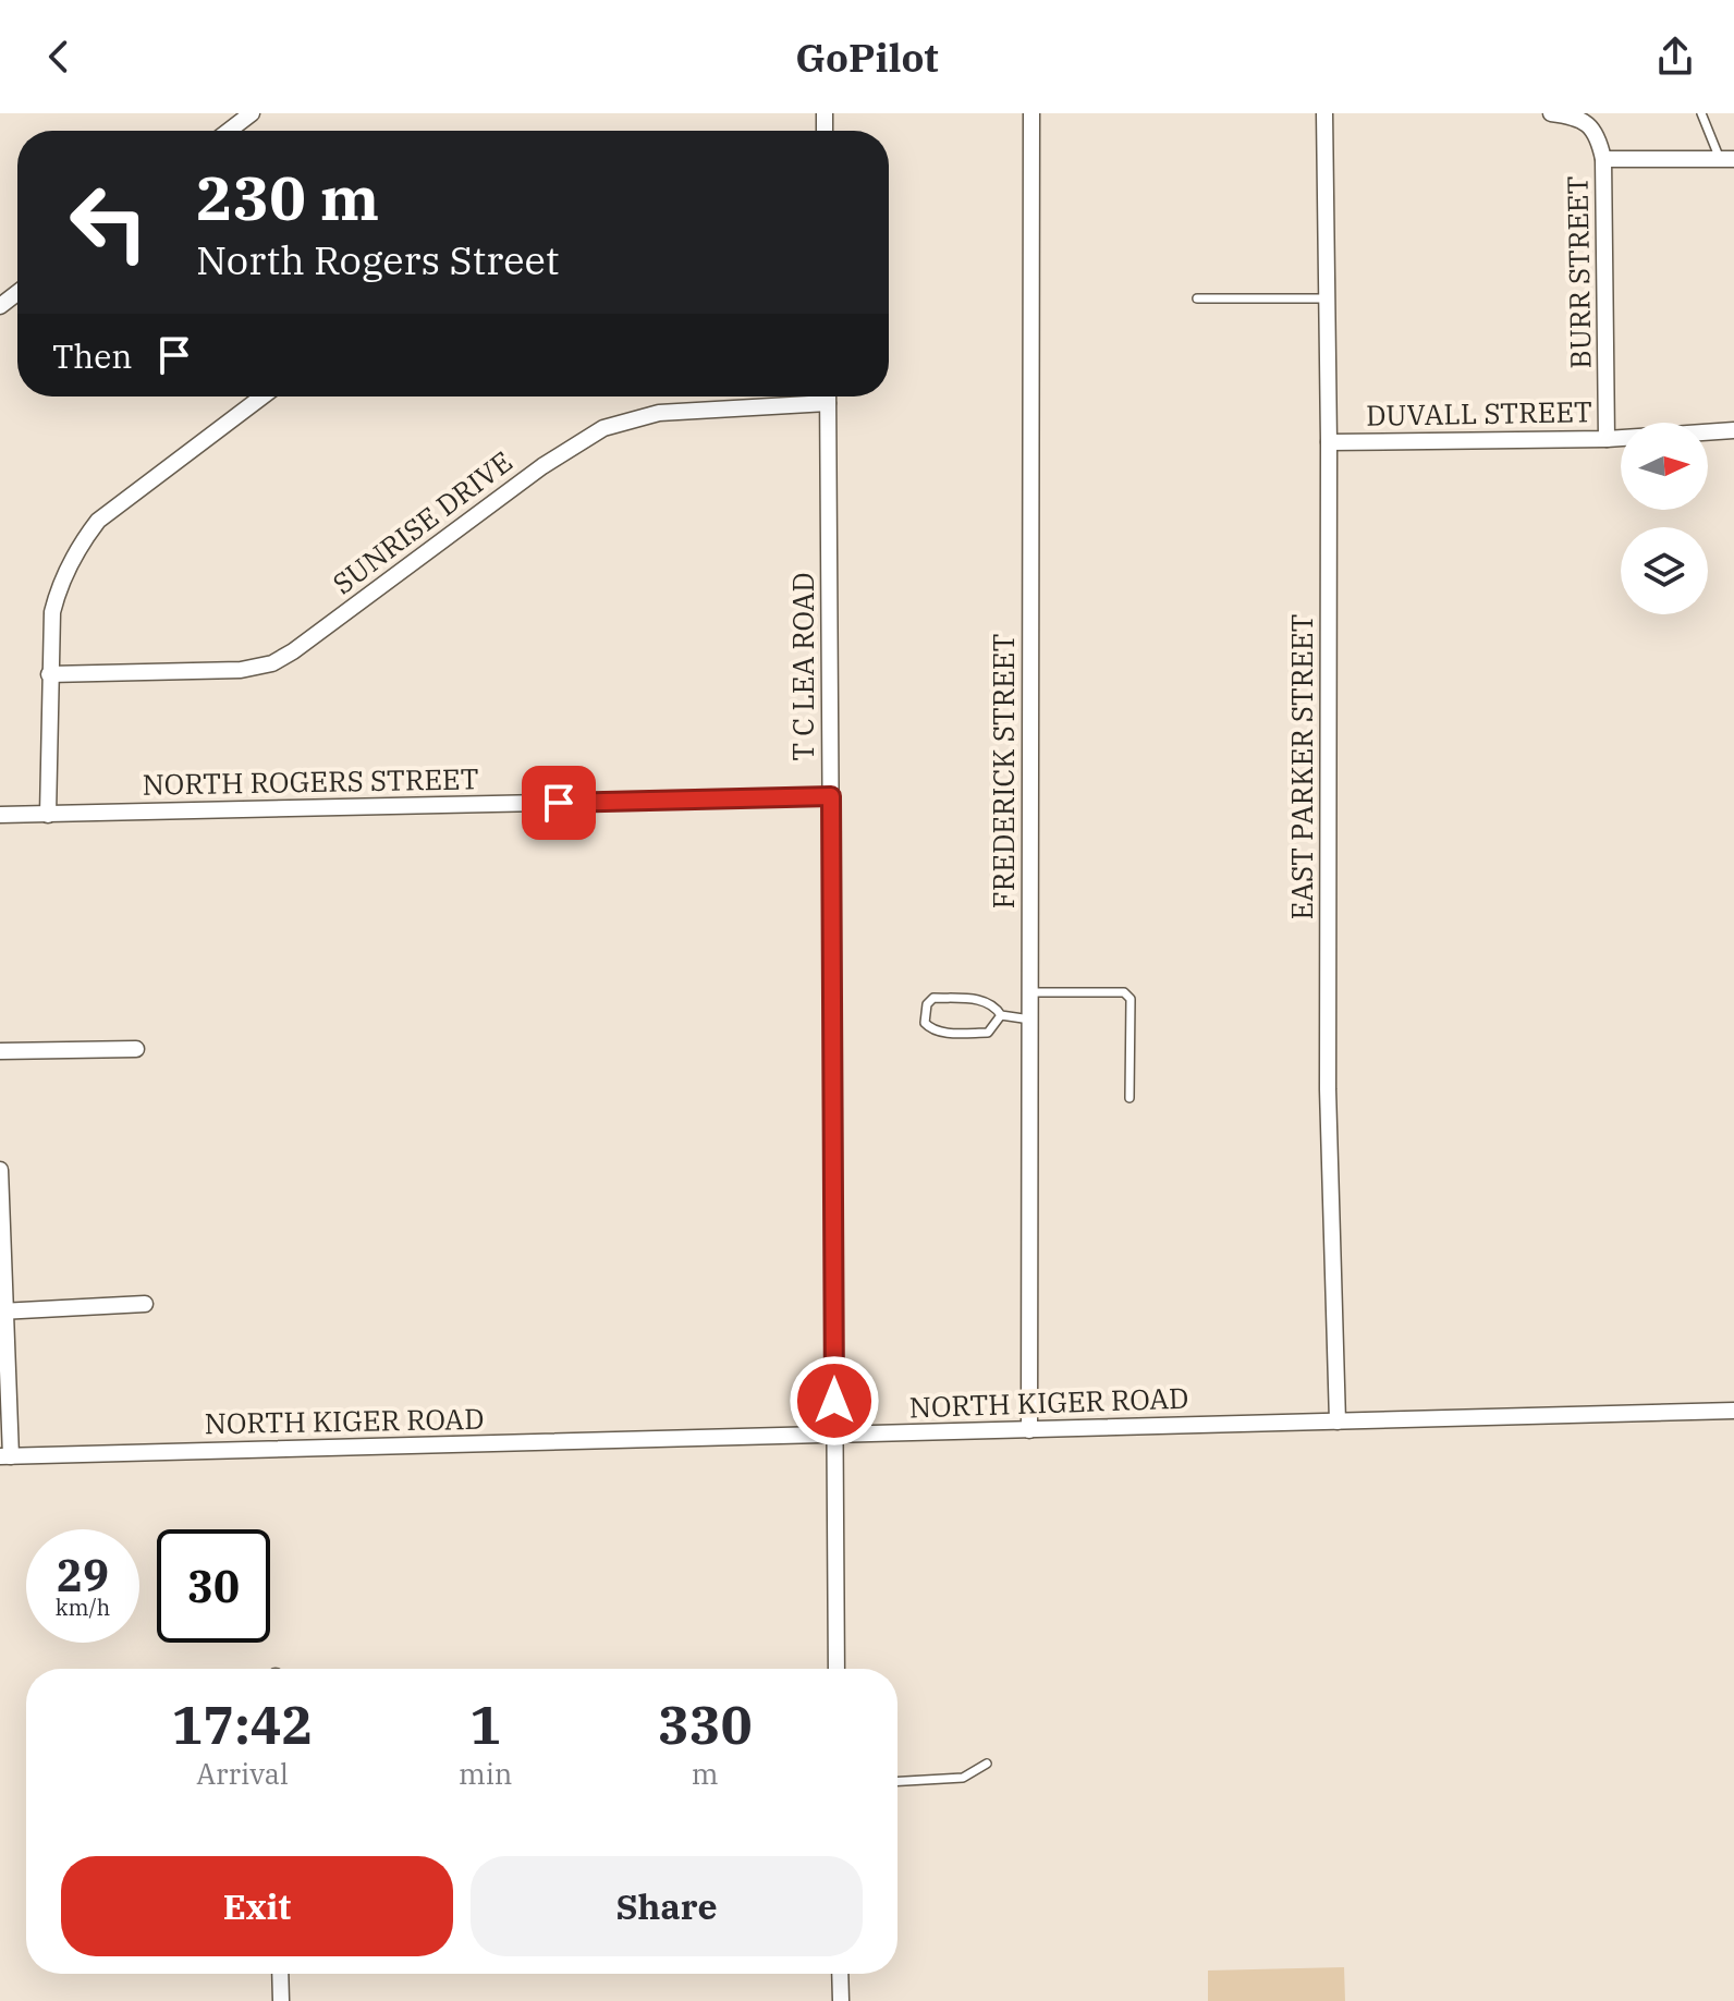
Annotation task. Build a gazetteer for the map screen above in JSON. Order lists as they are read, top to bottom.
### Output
{
  "streets": {
    "street": [
      "BURR STREET",
      "DUVALL STREET",
      "SUNRISE DRIVE",
      "T C LEA ROAD",
      "EAST PARKER STREET",
      "FREDERICK STREET",
      "NORTH ROGERS STREET",
      "NORTH KIGER ROAD"
    ]
  },
  "crossings": [
    ["BURR STREET", "DUVALL STREET"],
    ["DUVALL STREET", "EAST PARKER STREET"],
    ["SUNRISE DRIVE", "T C LEA ROAD"],
    ["T C LEA ROAD", "NORTH ROGERS STREET"],
    ["T C LEA ROAD", "NORTH KIGER ROAD"],
    ["EAST PARKER STREET", "NORTH KIGER ROAD"],
    ["FREDERICK STREET", "NORTH KIGER ROAD"]
  ],
  "north": "right",
  "page": {
    "header": "GoPilot",
    "turn": ["230 m", "North Rogers Street"],
    "then": "Then",
    "speed": "29 km/h",
    "limit": "30",
    "eta": [
      "17:42",
      "Arrival",
      "1",
      "min",
      "330",
      "m"
    ],
    "buttons": ["Exit", "Share"]
  }
}
